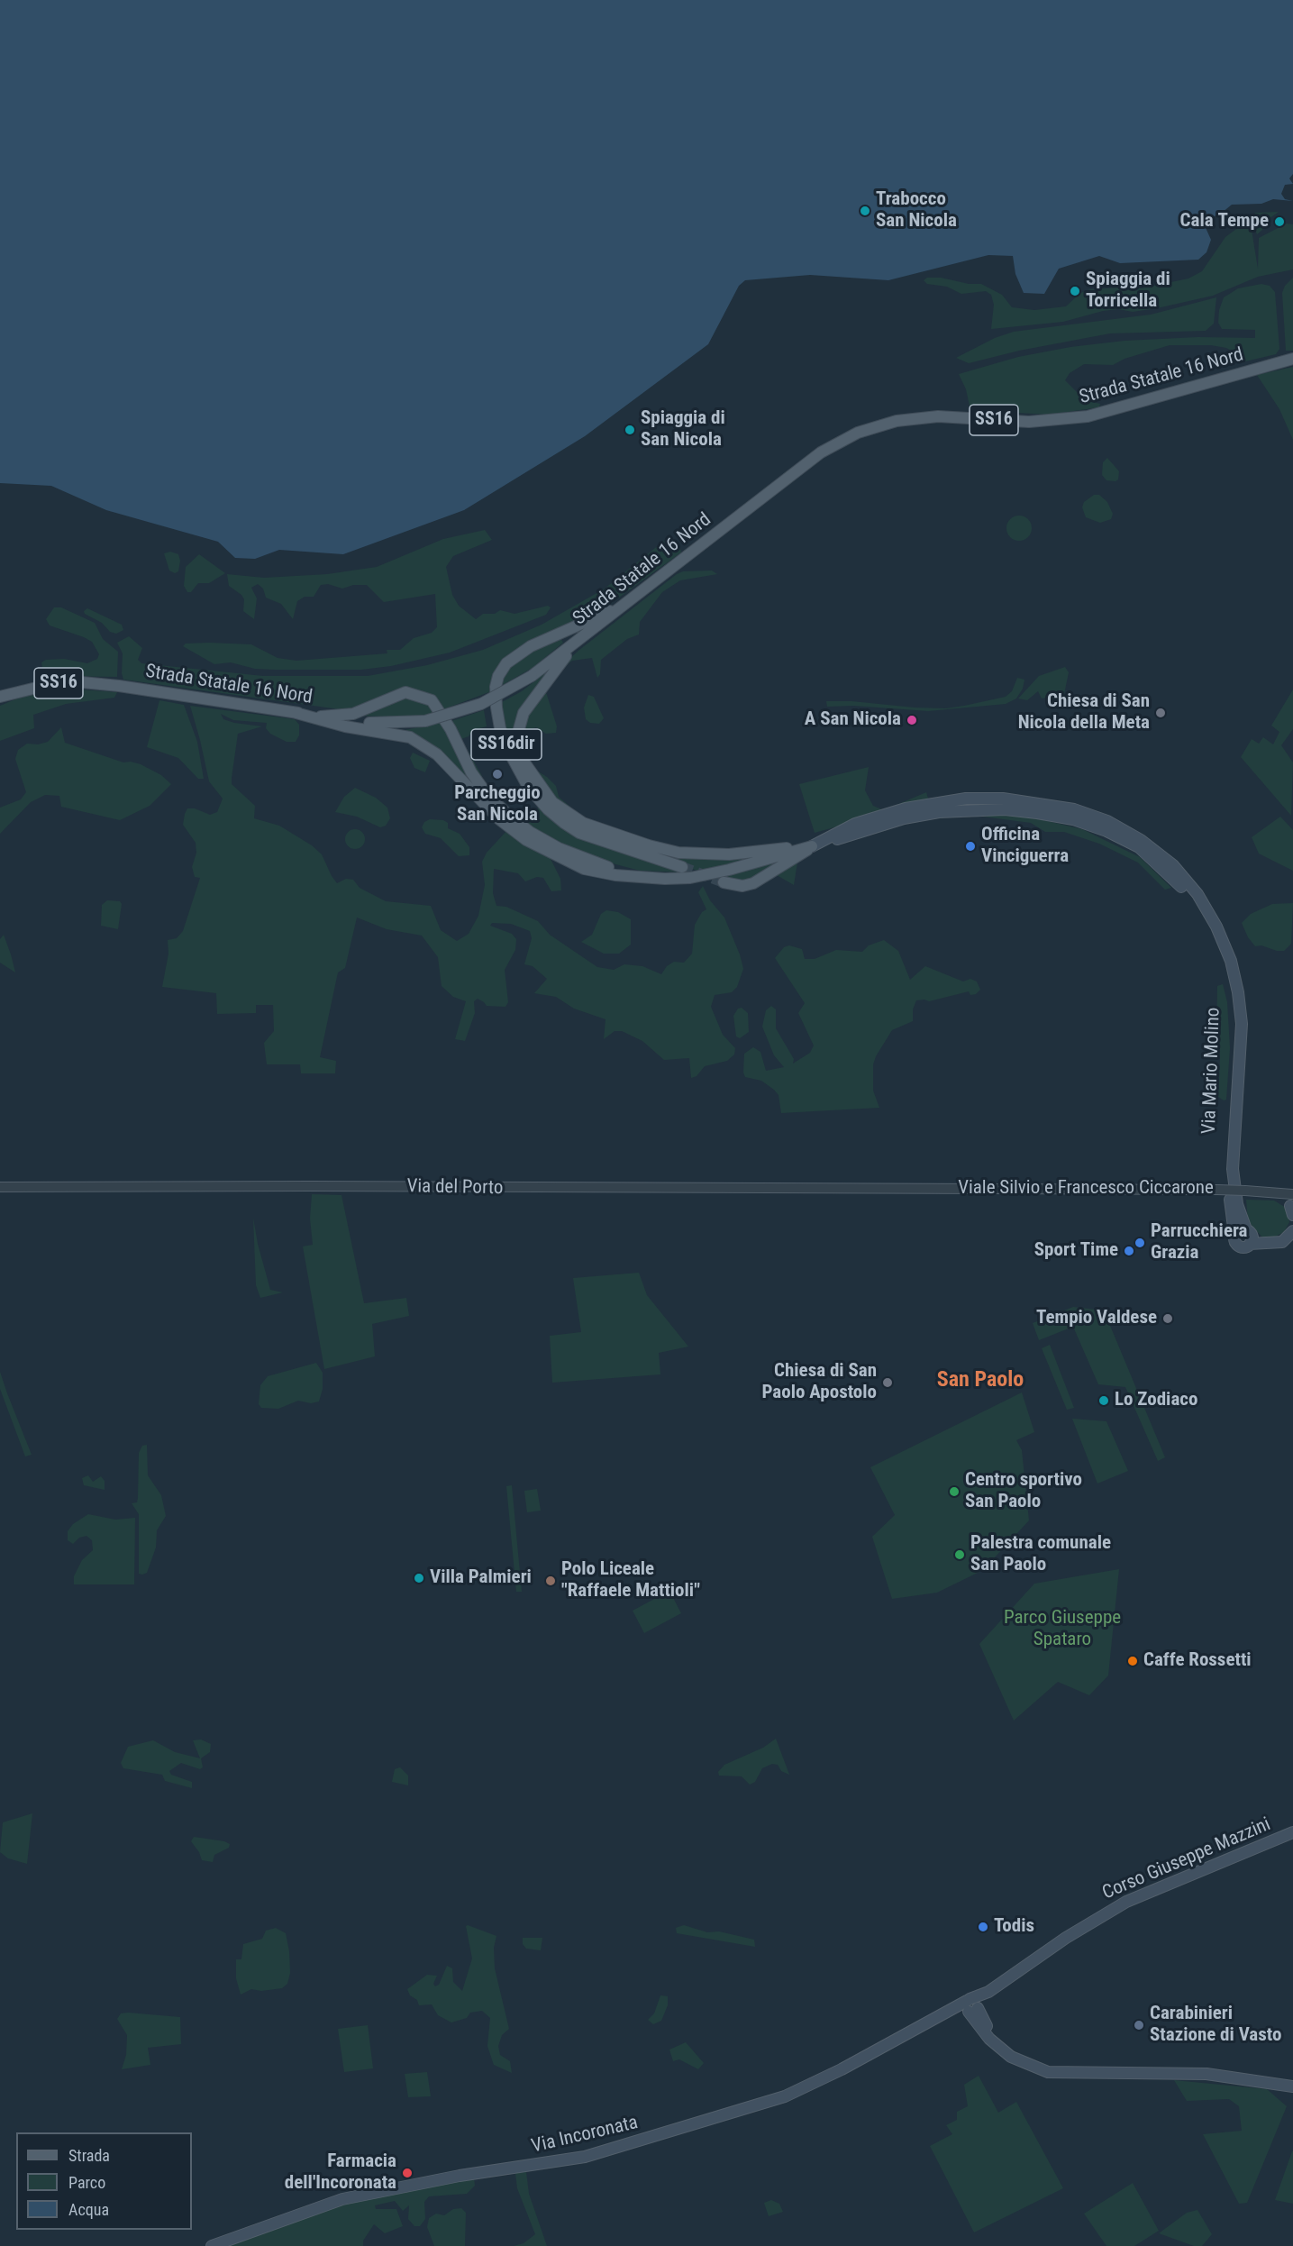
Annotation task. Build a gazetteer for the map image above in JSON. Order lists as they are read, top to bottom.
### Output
{
  "streets": {
    "main road": [
      "Strada Statale 16 Nord",
      "SS16",
      "SS16dir",
      "Via Mario Molino",
      "Corso Giuseppe Mazzini",
      "Via Incoronata"
    ],
    "street": ["Via del Porto", "Viale Silvio e Francesco Ciccarone"]
  },
  "crossings": [
    ["Strada Statale 16 Nord", "SS16dir"],
    ["SS16dir", "Via Mario Molino"],
    ["Via del Porto", "Viale Silvio e Francesco Ciccarone"],
    ["Corso Giuseppe Mazzini", "Via Incoronata"]
  ],
  "districts": ["San Paolo"],
  "parks": ["Parco Giuseppe Spataro"],
  "places": [
    "Trabocco San Nicola",
    "Cala Tempe",
    "Spiaggia di Torricella",
    "Spiaggia di San Nicola",
    "Chiesa di San Nicola della Meta",
    "A San Nicola",
    "Parcheggio San Nicola",
    "Officina Vinciguerra",
    "Parrucchiera Grazia",
    "Sport Time",
    "Tempio Valdese",
    "Chiesa di San Paolo Apostolo",
    "Lo Zodiaco",
    "Centro sportivo San Paolo",
    "Palestra comunale San Paolo",
    "Villa Palmieri",
    "Polo Liceale \"Raffaele Mattioli\"",
    "Caffe Rossetti",
    "Todis",
    "Carabinieri Stazione di Vasto",
    "Farmacia dell'Incoronata"
  ],
  "legend": ["Strada", "Parco", "Acqua"]
}
